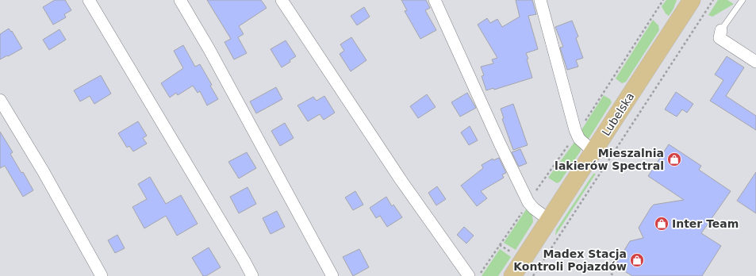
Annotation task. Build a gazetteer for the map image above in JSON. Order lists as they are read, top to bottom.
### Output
{
  "streets": {
    "main road": ["Lubelska"]
  },
  "places": {
    "shop": ["Mieszalnia lakierów Spectral", "Inter Team", "Madex Stacja Kontroli Pojazdów"]
  }
}
